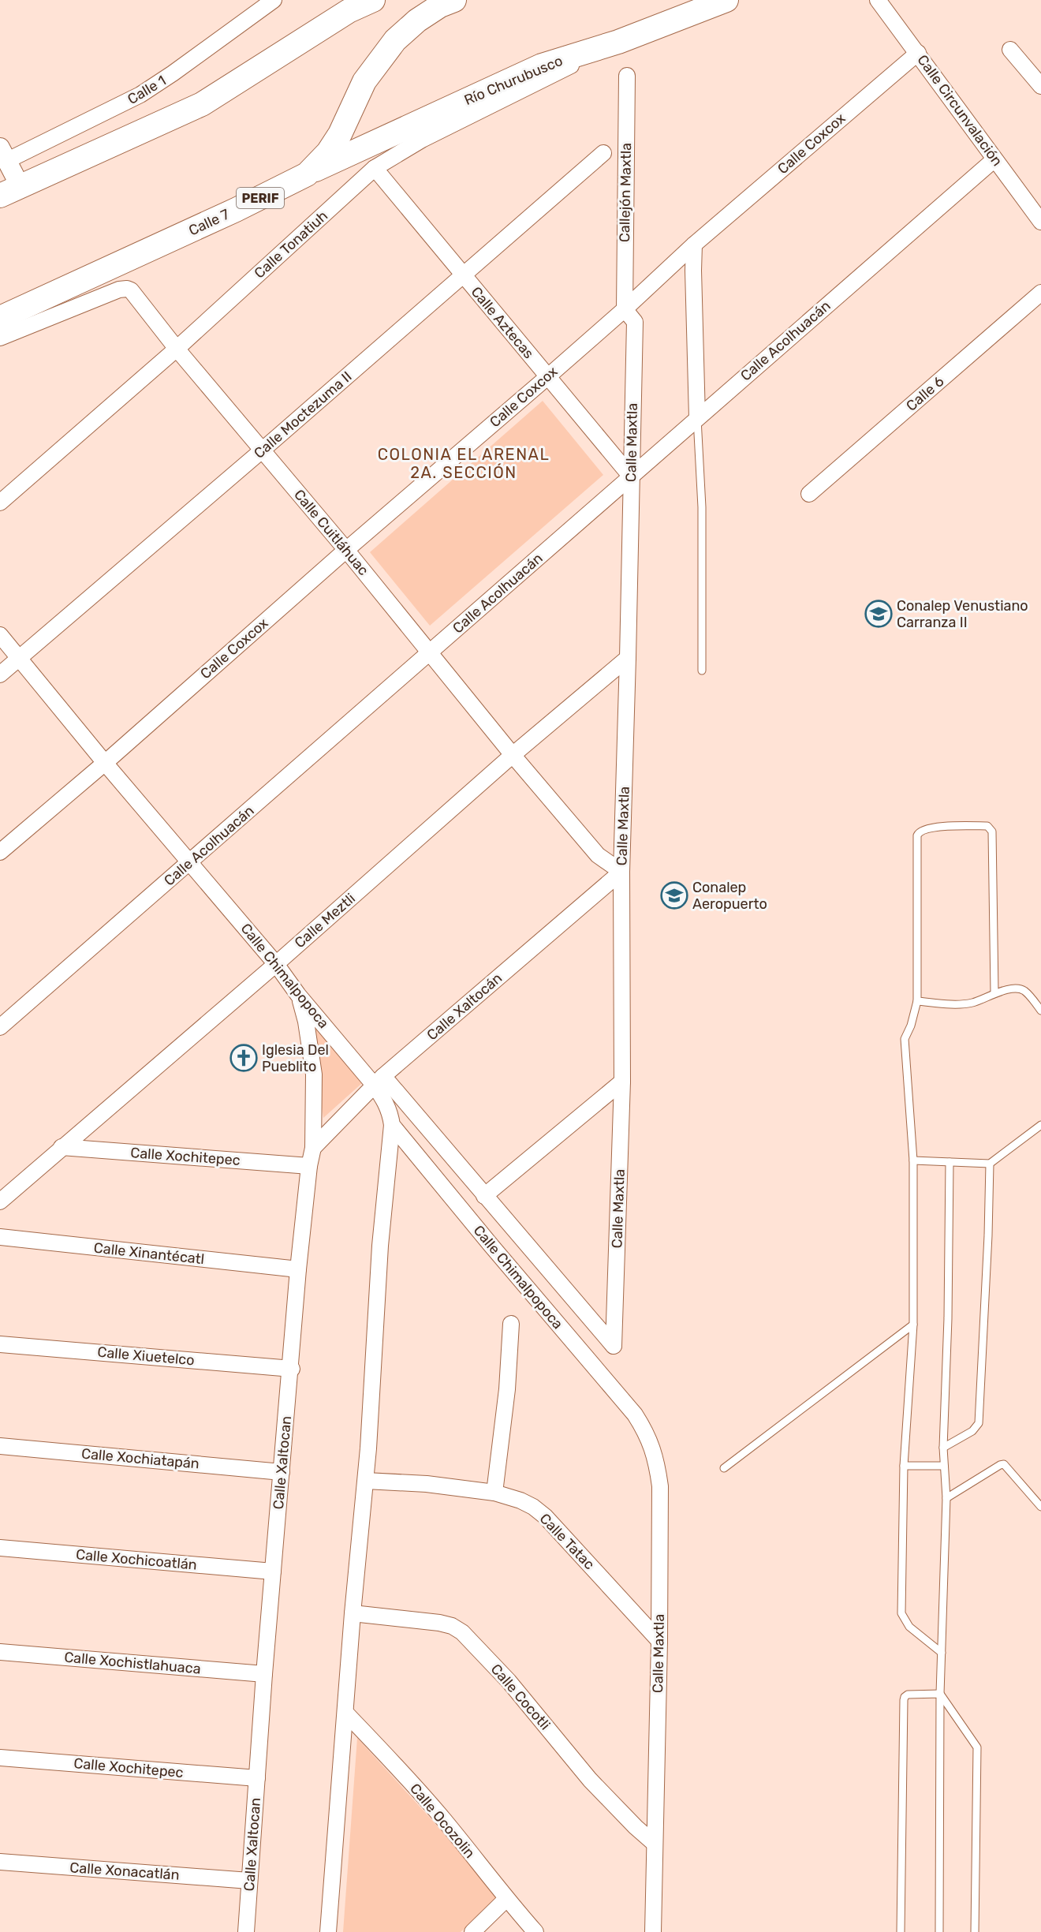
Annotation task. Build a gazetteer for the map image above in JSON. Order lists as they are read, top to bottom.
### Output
{
  "streets": {
    "main road": ["Río Churubusco", "PERIF", "Calle 7"],
    "street": [
      "Calle 1",
      "Calle Circunvalación",
      "Calle Coxcox",
      "Callejón Maxtla",
      "Calle Tonatiuh",
      "Calle Aztecas",
      "Calle Acolhuacán",
      "Calle 6",
      "Calle Moctezuma II",
      "Calle Maxtla",
      "Calle Cuitláhuac",
      "Calle Meztli",
      "Calle Chimalpopoca",
      "Calle Xaltocán",
      "Calle Xochitepec",
      "Calle Xinantécatl",
      "Calle Xiuetelco",
      "Calle Xochiatapán",
      "Calle Xaltocan",
      "Calle Tatac",
      "Calle Xochicoatlán",
      "Calle Xochistlahuaca",
      "Calle Cocotli",
      "Calle Ocozolin",
      "Calle Xonacatlán"
    ]
  },
  "crossings": [
    ["Río Churubusco", "Calle 7"],
    ["Río Churubusco", "Calle Tonatiuh"],
    ["Calle Circunvalación", "Calle Coxcox"],
    ["Calle Circunvalación", "Calle Acolhuacán"],
    ["Calle Coxcox", "Callejón Maxtla"],
    ["Calle Coxcox", "Calle Aztecas"],
    ["Calle Coxcox", "Calle Maxtla"],
    ["Calle Coxcox", "Calle Cuitláhuac"],
    ["Calle Coxcox", "Calle Chimalpopoca"],
    ["Callejón Maxtla", "Calle Maxtla"],
    ["Calle 7", "Calle Cuitláhuac"],
    ["Calle Tonatiuh", "Calle Aztecas"],
    ["Calle Tonatiuh", "Calle Cuitláhuac"],
    ["Calle Aztecas", "Calle Acolhuacán"],
    ["Calle Aztecas", "Calle Moctezuma II"],
    ["Calle Aztecas", "Calle Maxtla"],
    ["Calle Acolhuacán", "Calle Maxtla"],
    ["Calle Acolhuacán", "Calle Cuitláhuac"],
    ["Calle Acolhuacán", "Calle Chimalpopoca"],
    ["Calle Moctezuma II", "Calle Cuitláhuac"],
    ["Calle Moctezuma II", "Calle Chimalpopoca"],
    ["Calle Maxtla", "Calle Cuitláhuac"],
    ["Calle Maxtla", "Calle Meztli"],
    ["Calle Maxtla", "Calle Chimalpopoca"],
    ["Calle Maxtla", "Calle Xaltocán"],
    ["Calle Maxtla", "Calle Tatac"],
    ["Calle Maxtla", "Calle Cocotli"],
    ["Calle Cuitláhuac", "Calle Meztli"],
    ["Calle Cuitláhuac", "Calle Xaltocán"],
    ["Calle Meztli", "Calle Chimalpopoca"],
    ["Calle Meztli", "Calle Xochitepec"],
    ["Calle Chimalpopoca", "Calle Xaltocán"],
    ["Calle Chimalpopoca", "Calle Xaltocan"],
    ["Calle Xaltocán", "Calle Xaltocan"],
    ["Calle Xochitepec", "Calle Xaltocan"],
    ["Calle Xinantécatl", "Calle Xaltocan"],
    ["Calle Xiuetelco", "Calle Xaltocan"],
    ["Calle Xochiatapán", "Calle Xaltocan"],
    ["Calle Xaltocan", "Calle Xochicoatlán"],
    ["Calle Xaltocan", "Calle Xochistlahuaca"],
    ["Calle Xaltocan", "Calle Xonacatlán"]
  ],
  "districts": ["COLONIA EL ARENAL 2A. SECCIÓN"],
  "places": {
    "school or university": ["Conalep Venustiano Carranza II", "Conalep Aeropuerto"],
    "church": ["Iglesia Del Pueblito"]
  }
}
